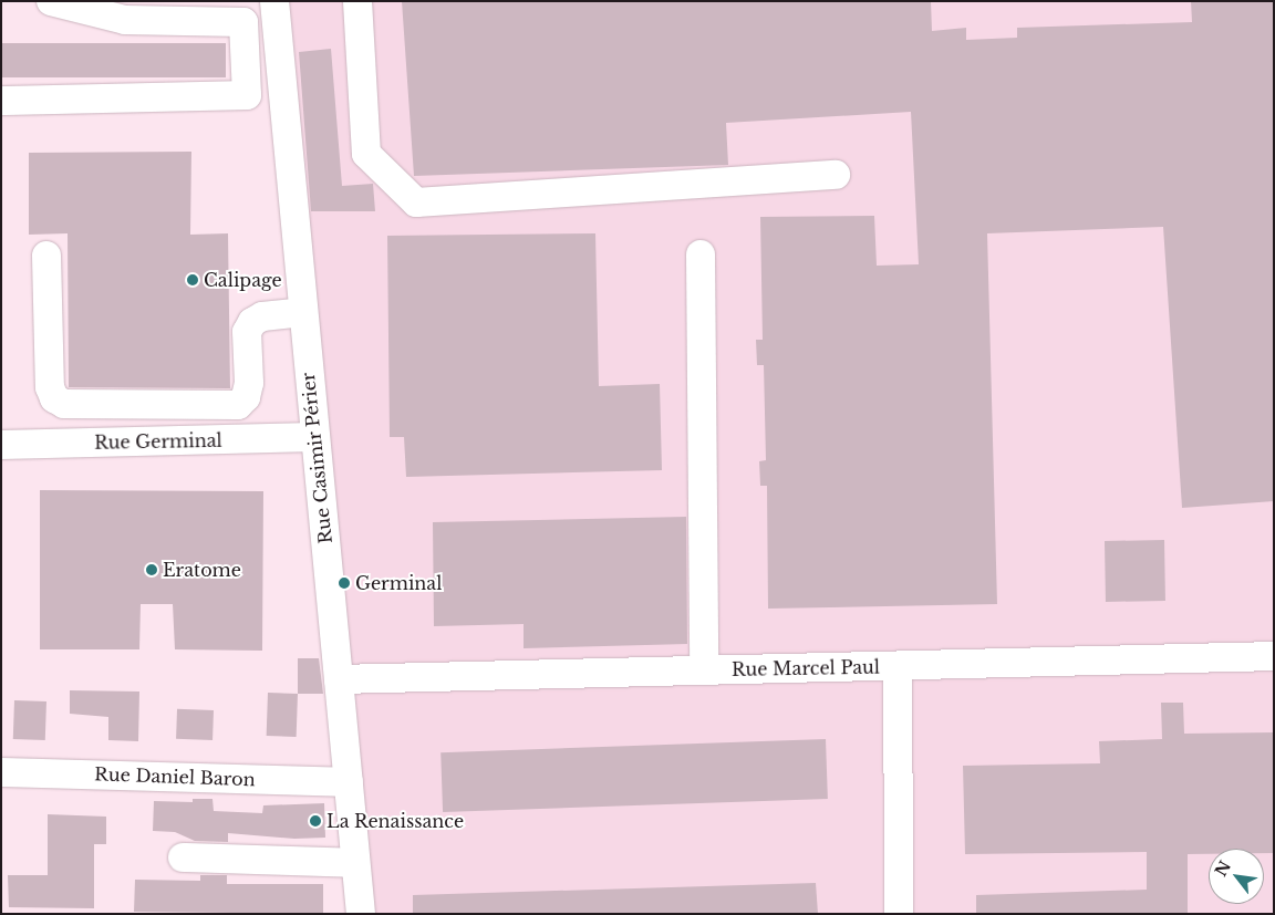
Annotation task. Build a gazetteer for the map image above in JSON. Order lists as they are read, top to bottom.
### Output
{
  "streets": {
    "street": [
      "Rue Germinal",
      "Rue Casimir Périer",
      "Rue Marcel Paul",
      "Rue Daniel Baron"
    ]
  },
  "crossings": [
    ["Rue Germinal", "Rue Casimir Périer"],
    ["Rue Casimir Périer", "Rue Marcel Paul"],
    ["Rue Casimir Périer", "Rue Daniel Baron"]
  ],
  "places": [
    "Calipage",
    "Eratome",
    "Germinal",
    "La Renaissance"
  ],
  "north": "top left"
}
